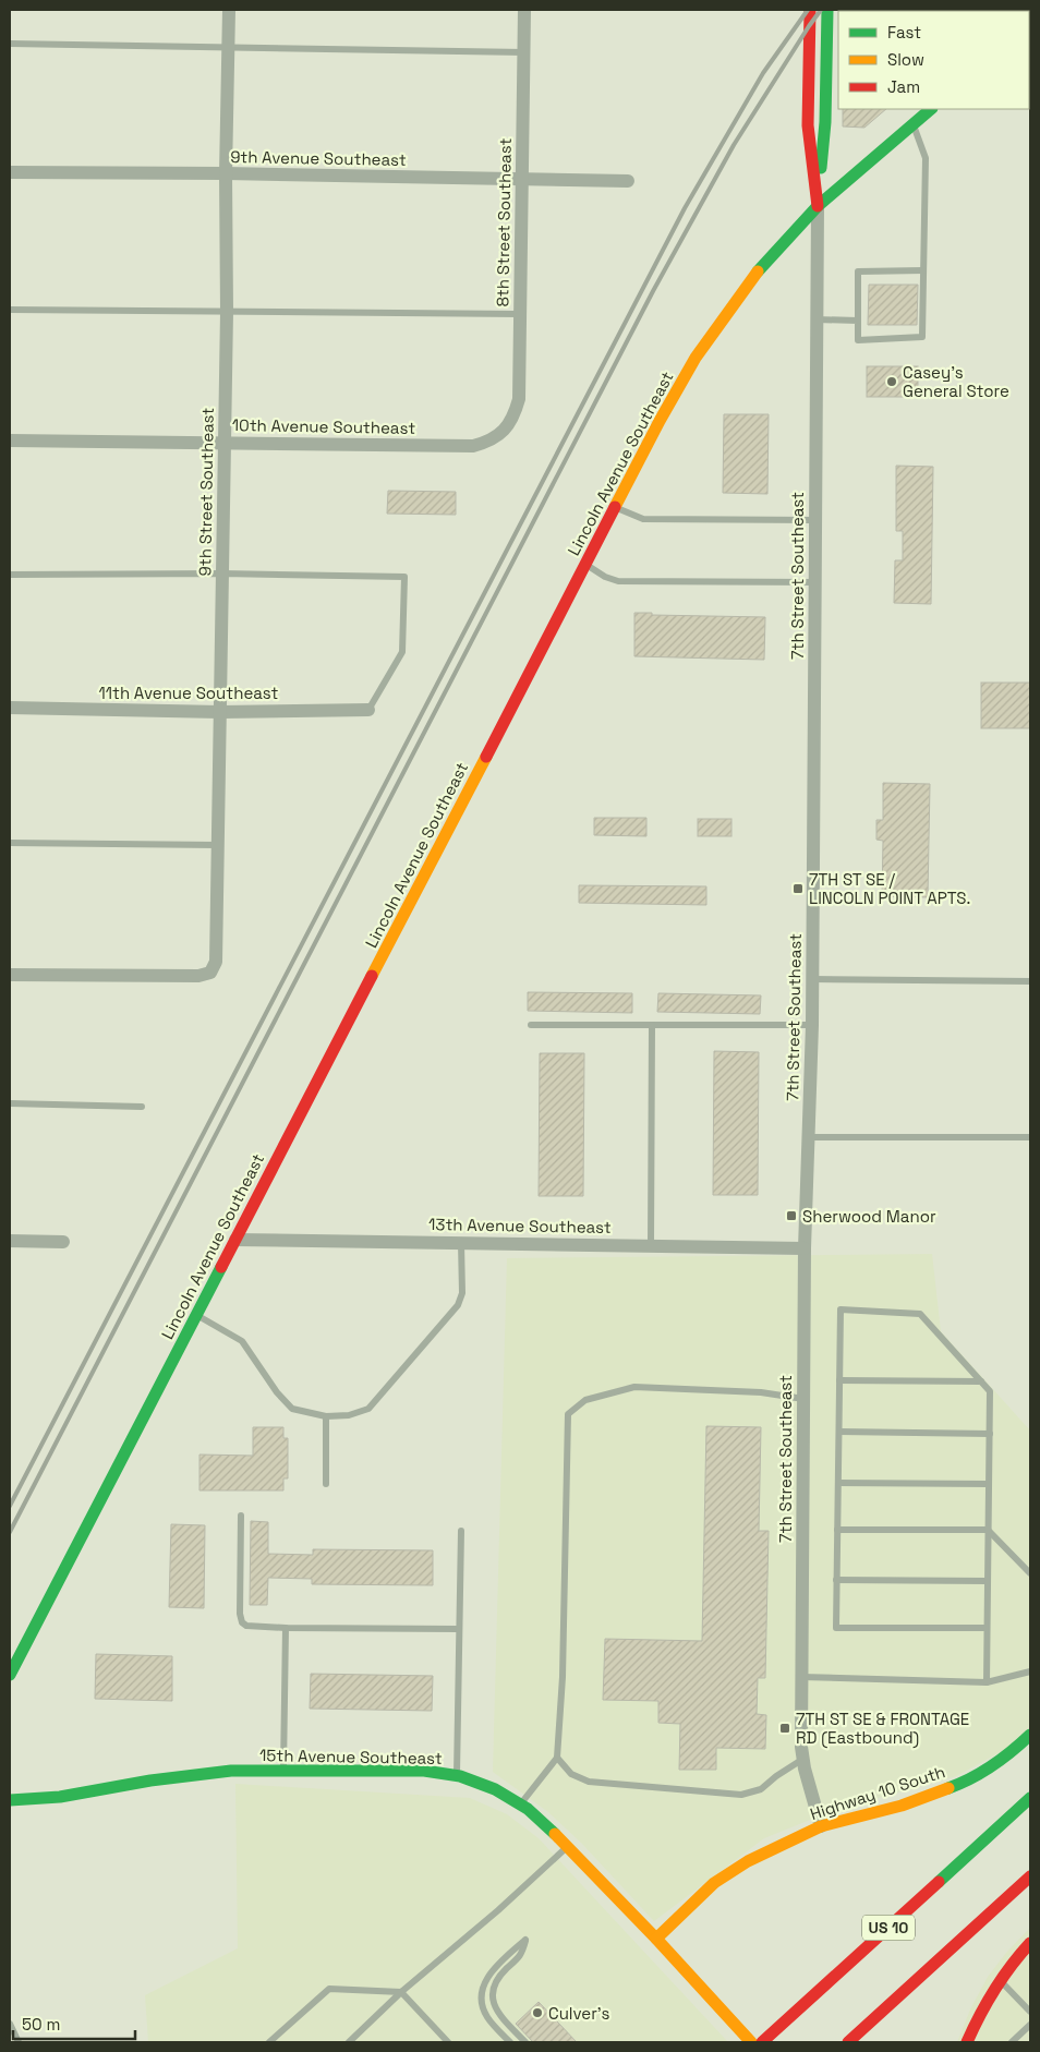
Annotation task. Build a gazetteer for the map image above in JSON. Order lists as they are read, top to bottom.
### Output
{
  "streets": {
    "main road": [
      "Lincoln Avenue Southeast",
      "7th Street Southeast",
      "15th Avenue Southeast",
      "Highway 10 South",
      "US 10"
    ],
    "street": [
      "9th Avenue Southeast",
      "8th Street Southeast",
      "10th Avenue Southeast",
      "9th Street Southeast",
      "11th Avenue Southeast",
      "13th Avenue Southeast"
    ]
  },
  "crossings": [
    ["9th Avenue Southeast", "8th Street Southeast"],
    ["9th Avenue Southeast", "9th Street Southeast"],
    ["8th Street Southeast", "10th Avenue Southeast"],
    ["10th Avenue Southeast", "9th Street Southeast"],
    ["Lincoln Avenue Southeast", "7th Street Southeast"],
    ["Lincoln Avenue Southeast", "13th Avenue Southeast"],
    ["9th Street Southeast", "11th Avenue Southeast"],
    ["7th Street Southeast", "13th Avenue Southeast"],
    ["7th Street Southeast", "Highway 10 South"],
    ["15th Avenue Southeast", "Highway 10 South"]
  ],
  "places": {
    "other": ["Casey's General Store", "Culver's"],
    "transit": ["7TH ST SE / LINCOLN POINT APTS.", "Sherwood Manor", "7TH ST SE & FRONTAGE RD (Eastbound)"]
  },
  "legend": ["Fast", "Slow", "Jam"],
  "scale_bar": "50 m"
}
